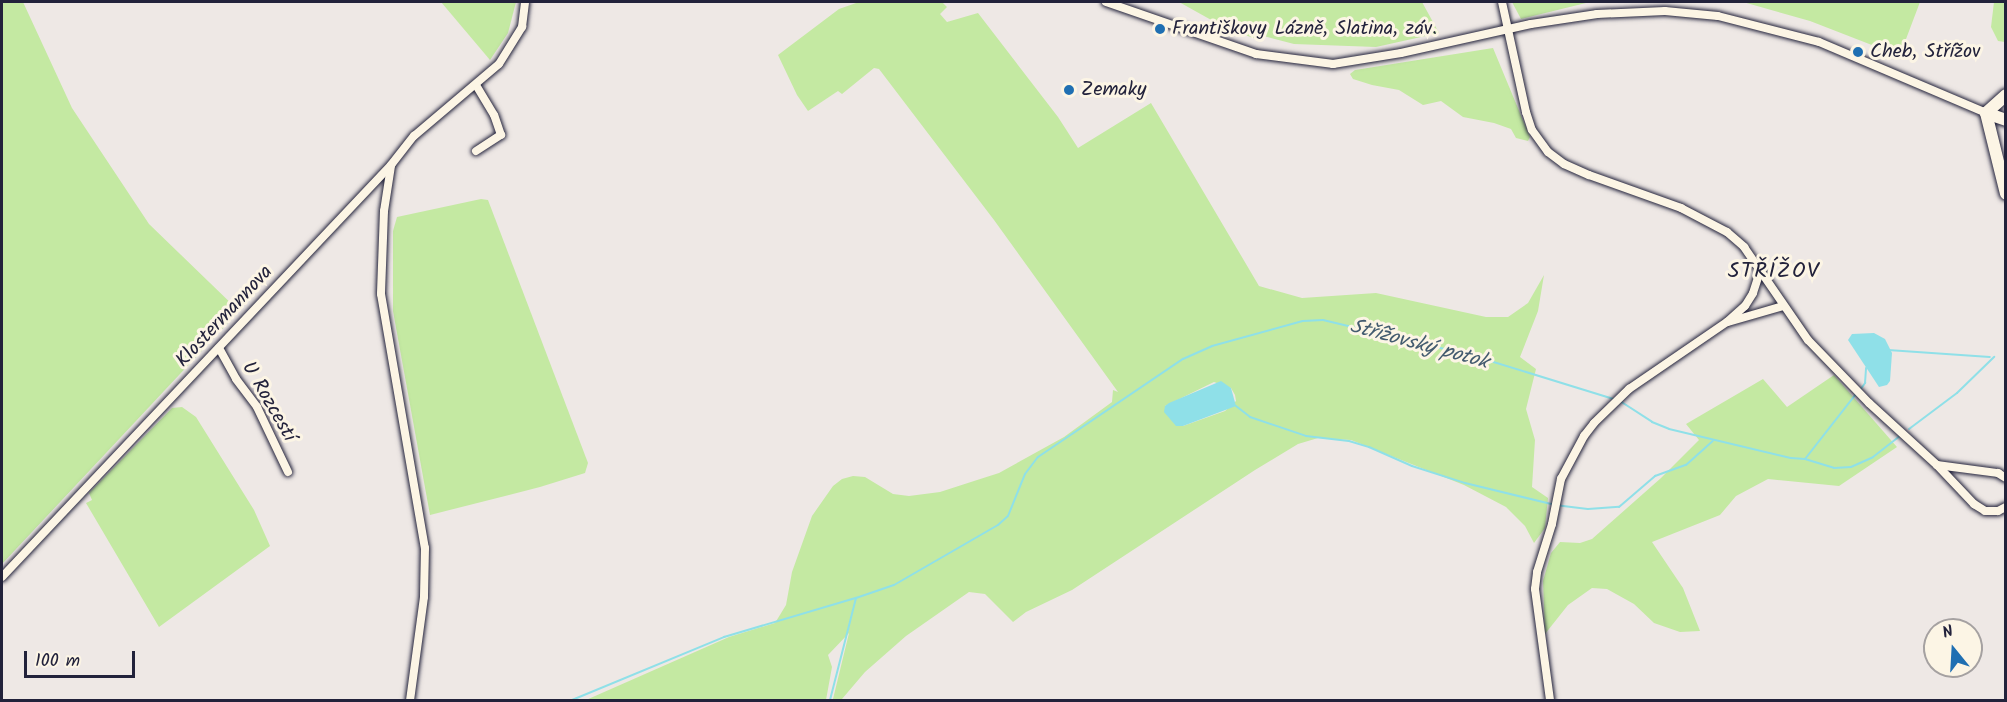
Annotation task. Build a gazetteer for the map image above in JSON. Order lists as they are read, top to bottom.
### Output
{
  "streets": {
    "street": ["Klostermannova", "U Rozcestí"]
  },
  "crossings": [
    ["Klostermannova", "U Rozcestí"]
  ],
  "districts": ["STŘÍŽOV"],
  "water": ["Střížovský potok"],
  "places": ["Františkovy Lázně, Slatina, záv.", "Cheb, Střížov", "Zemaky"],
  "scale_bar": "100 m",
  "north": "top"
}
